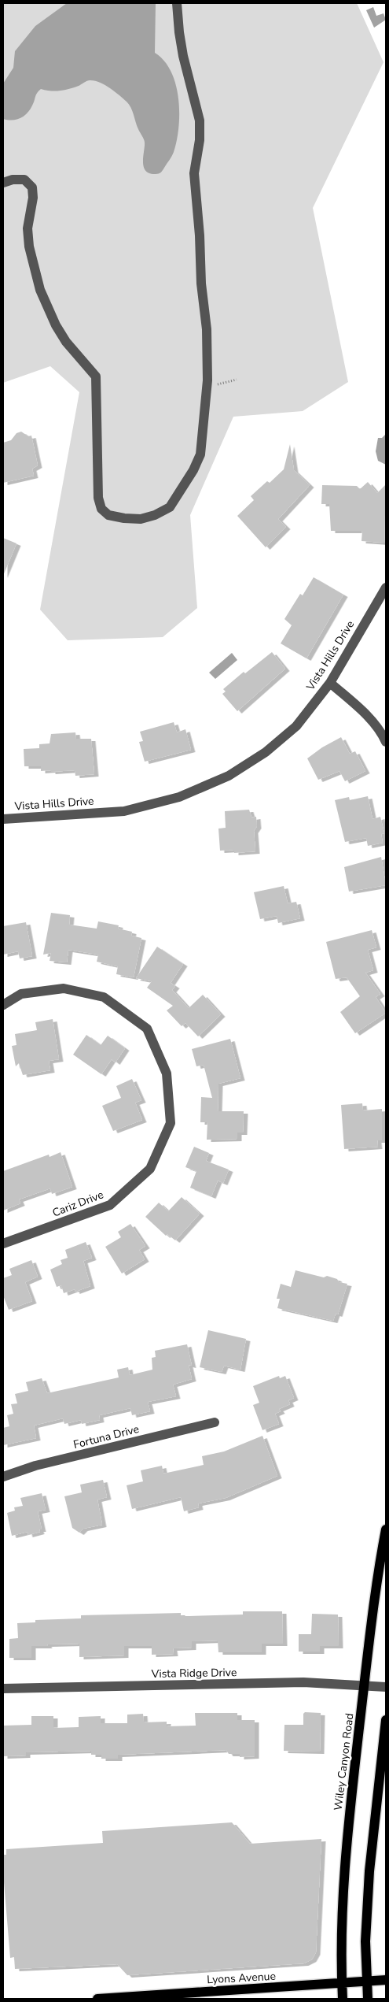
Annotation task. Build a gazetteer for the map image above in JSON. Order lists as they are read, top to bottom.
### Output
{
  "streets": {
    "main road": ["Wiley Canyon Road", "Lyons Avenue"],
    "street": [
      "Vista Hills Drive",
      "Cariz Drive",
      "Fortuna Drive",
      "Vista Ridge Drive"
    ]
  },
  "crossings": [
    ["Vista Ridge Drive", "Wiley Canyon Road"],
    ["Wiley Canyon Road", "Lyons Avenue"]
  ]
}
